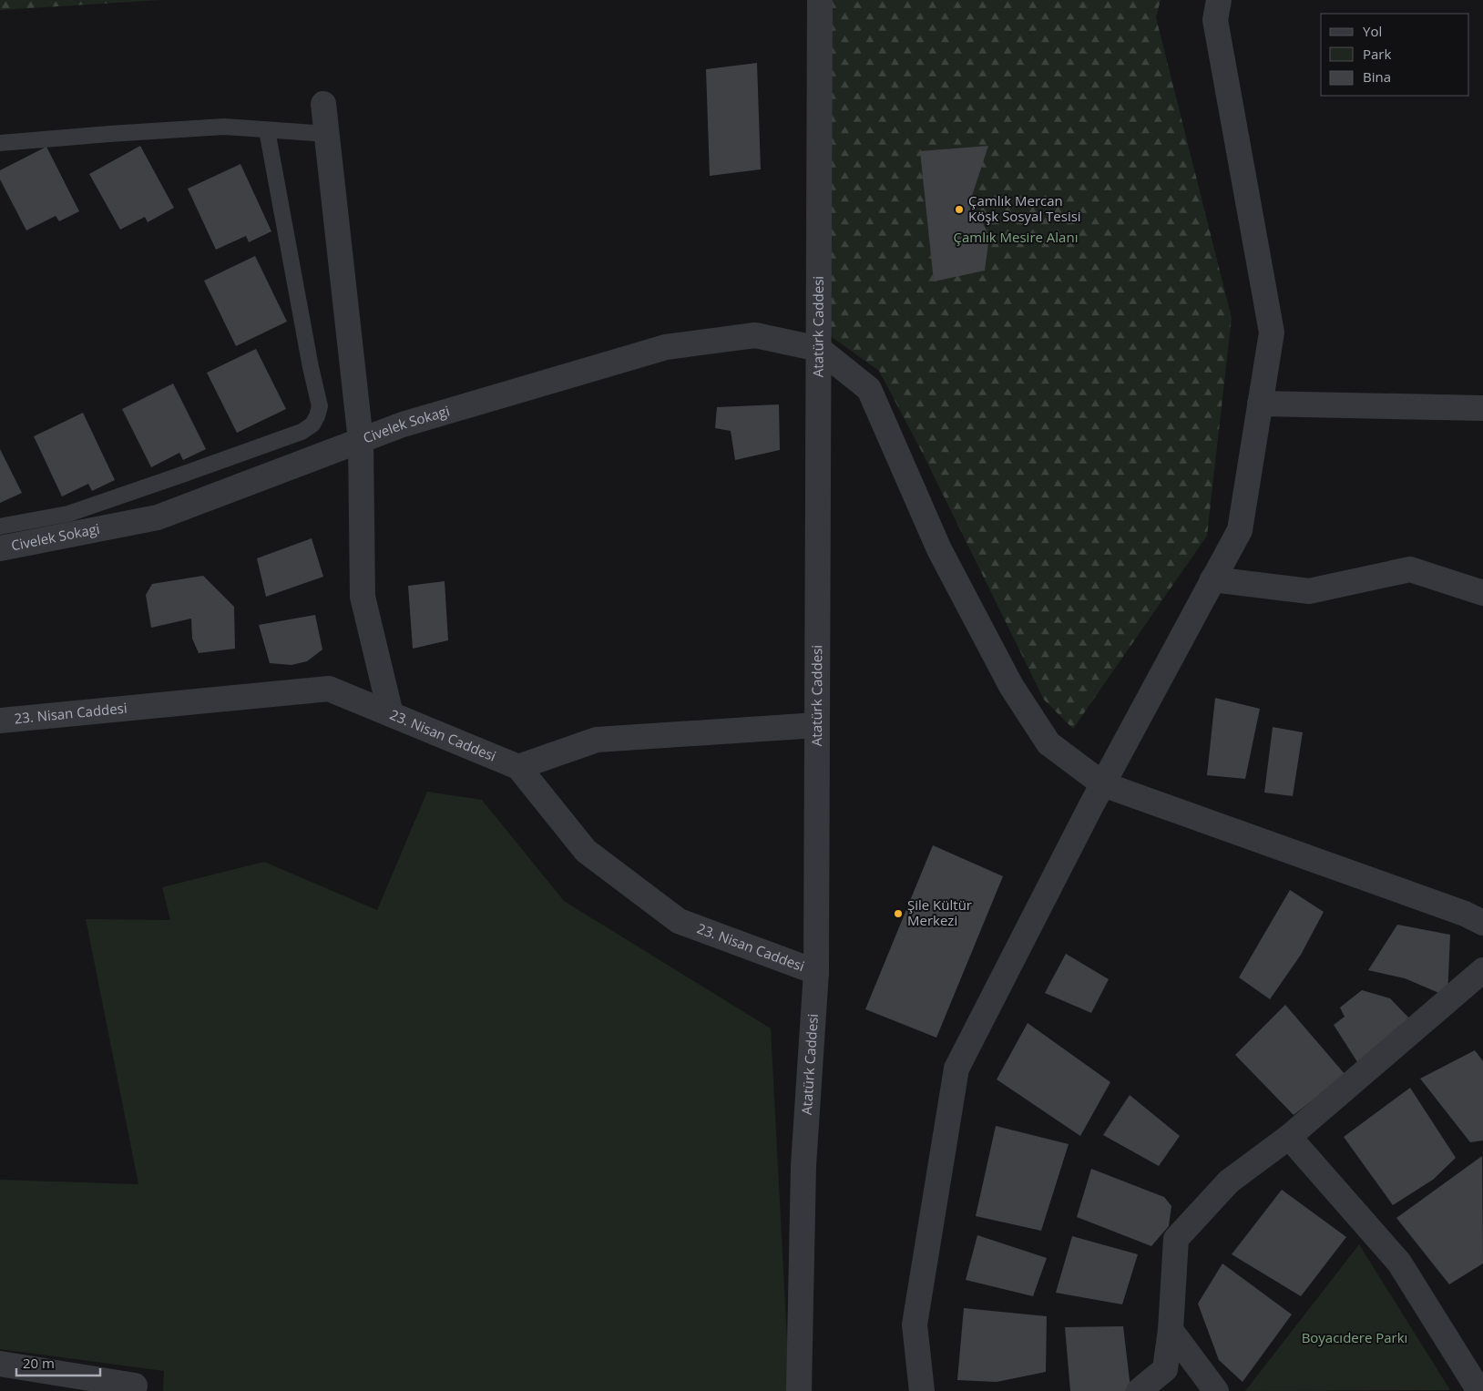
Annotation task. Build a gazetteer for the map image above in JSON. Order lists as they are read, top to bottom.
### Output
{
  "streets": {
    "street": ["Atatürk Caddesi", "Civelek Sokagi", "23. Nisan Caddesi"]
  },
  "crossings": [
    ["Atatürk Caddesi", "Civelek Sokagi"],
    ["Atatürk Caddesi", "23. Nisan Caddesi"]
  ],
  "parks": ["Çamlık Mesire Alanı", "Boyacıdere Parkı"],
  "places": ["Çamlık Mercan Köşk Sosyal Tesisi", "Şile Kültür Merkezi"],
  "legend": ["Yol", "Park", "Bina"],
  "scale_bar": "20 m"
}
